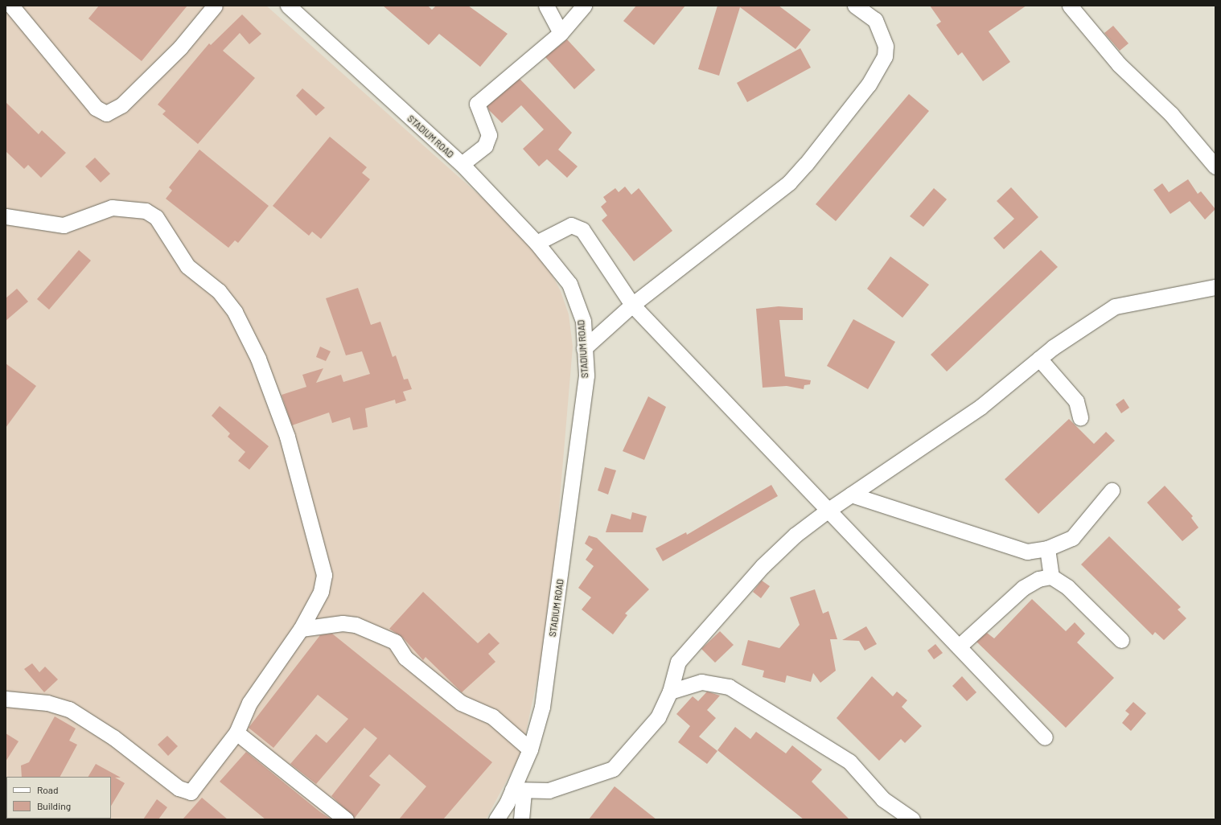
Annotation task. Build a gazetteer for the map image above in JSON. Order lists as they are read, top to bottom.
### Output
{
  "streets": {
    "street": ["STADIUM ROAD"]
  },
  "legend": ["Road", "Building"]
}
